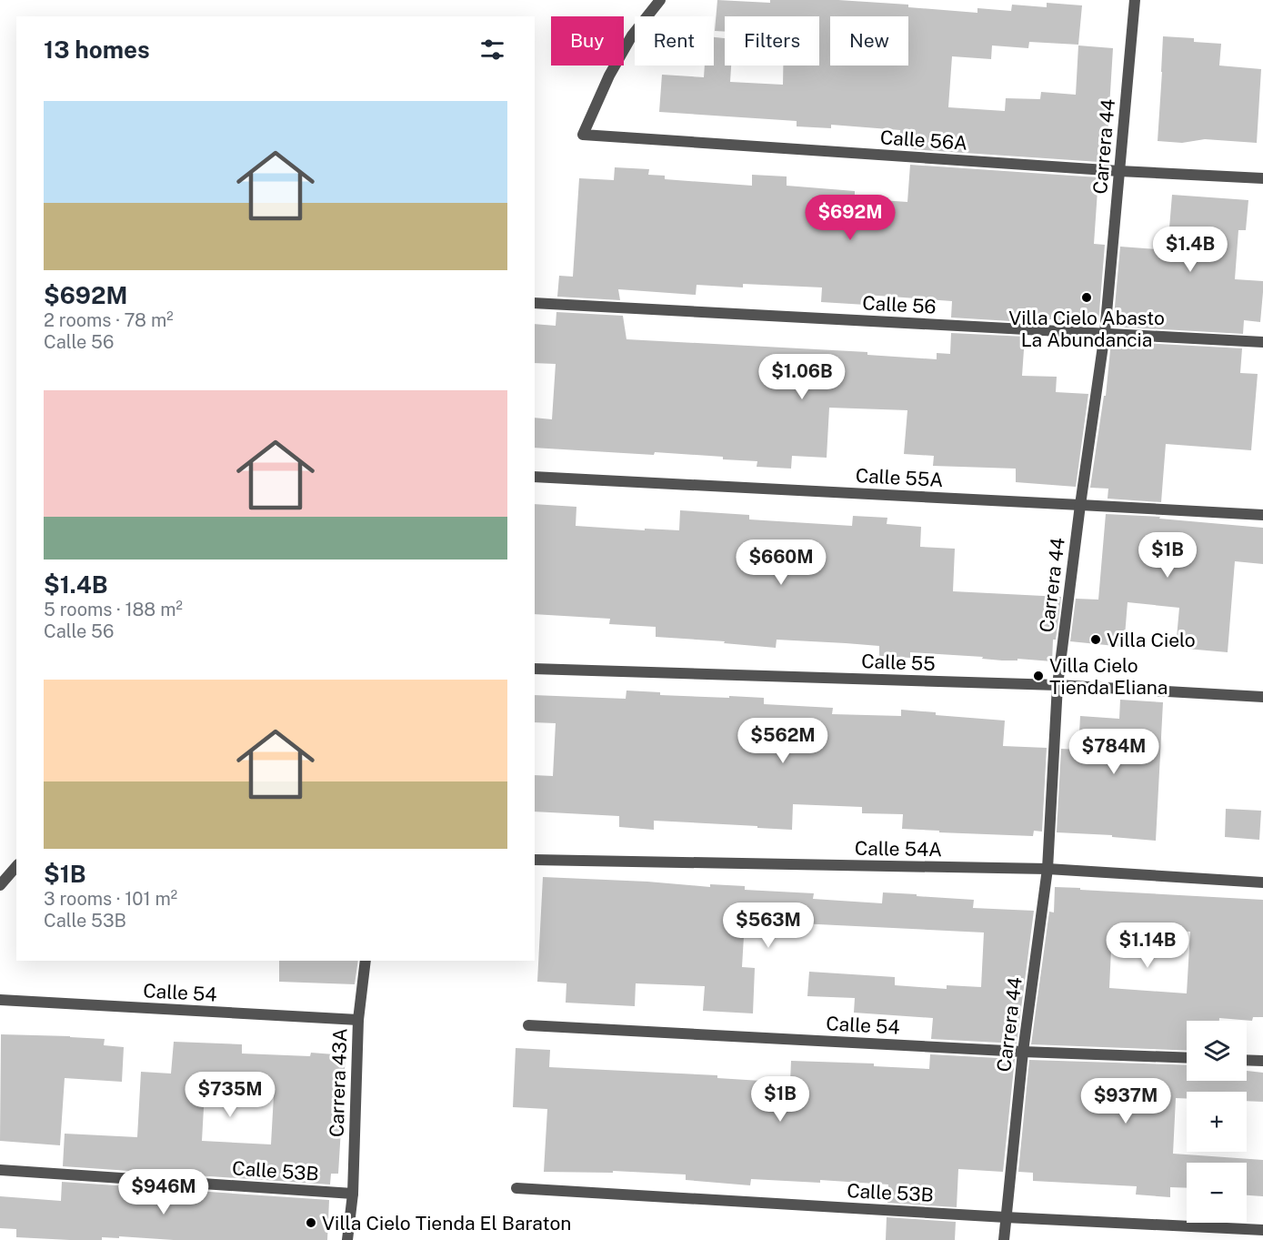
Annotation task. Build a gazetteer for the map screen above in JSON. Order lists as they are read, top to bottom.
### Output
{
  "streets": {
    "street": [
      "Calle 56A",
      "Carrera 44",
      "Calle 56",
      "Calle 55A",
      "Calle 55",
      "Calle 54A",
      "Calle 54",
      "Carrera 43A",
      "Calle 53B"
    ]
  },
  "crossings": [
    ["Calle 56A", "Carrera 44"],
    ["Carrera 44", "Calle 56"],
    ["Carrera 44", "Calle 55A"],
    ["Carrera 44", "Calle 55"],
    ["Carrera 44", "Calle 54A"],
    ["Carrera 44", "Calle 54"],
    ["Carrera 44", "Calle 53B"],
    ["Calle 54", "Carrera 43A"],
    ["Carrera 43A", "Calle 53B"]
  ],
  "places": [
    "Villa Cielo Abasto La Abundancia",
    "Villa Cielo",
    "Villa Cielo Tienda Eliana",
    "Villa Cielo Tienda El Baraton"
  ],
  "page": {
    "chip": [
      "Buy",
      "Rent",
      "Filters",
      "New"
    ],
    "heading": "13 homes",
    "list": [
      {
        "name": "$692M",
        "note": "2 rooms · 78 m² · Calle 56"
      },
      {
        "name": "$1.4B",
        "note": "5 rooms · 188 m² · Calle 56"
      },
      {
        "name": "$1B",
        "note": "3 rooms · 101 m² · Calle 53B"
      }
    ],
    "price": [
      "$692M",
      "$1.4B",
      "$1.06B",
      "$1B",
      "$660M",
      "$562M",
      "$784M",
      "$563M",
      "$1.14B",
      "$735M",
      "$1B",
      "$937M",
      "$946M"
    ],
    "map_buttons": ["+", "−"]
  }
}
